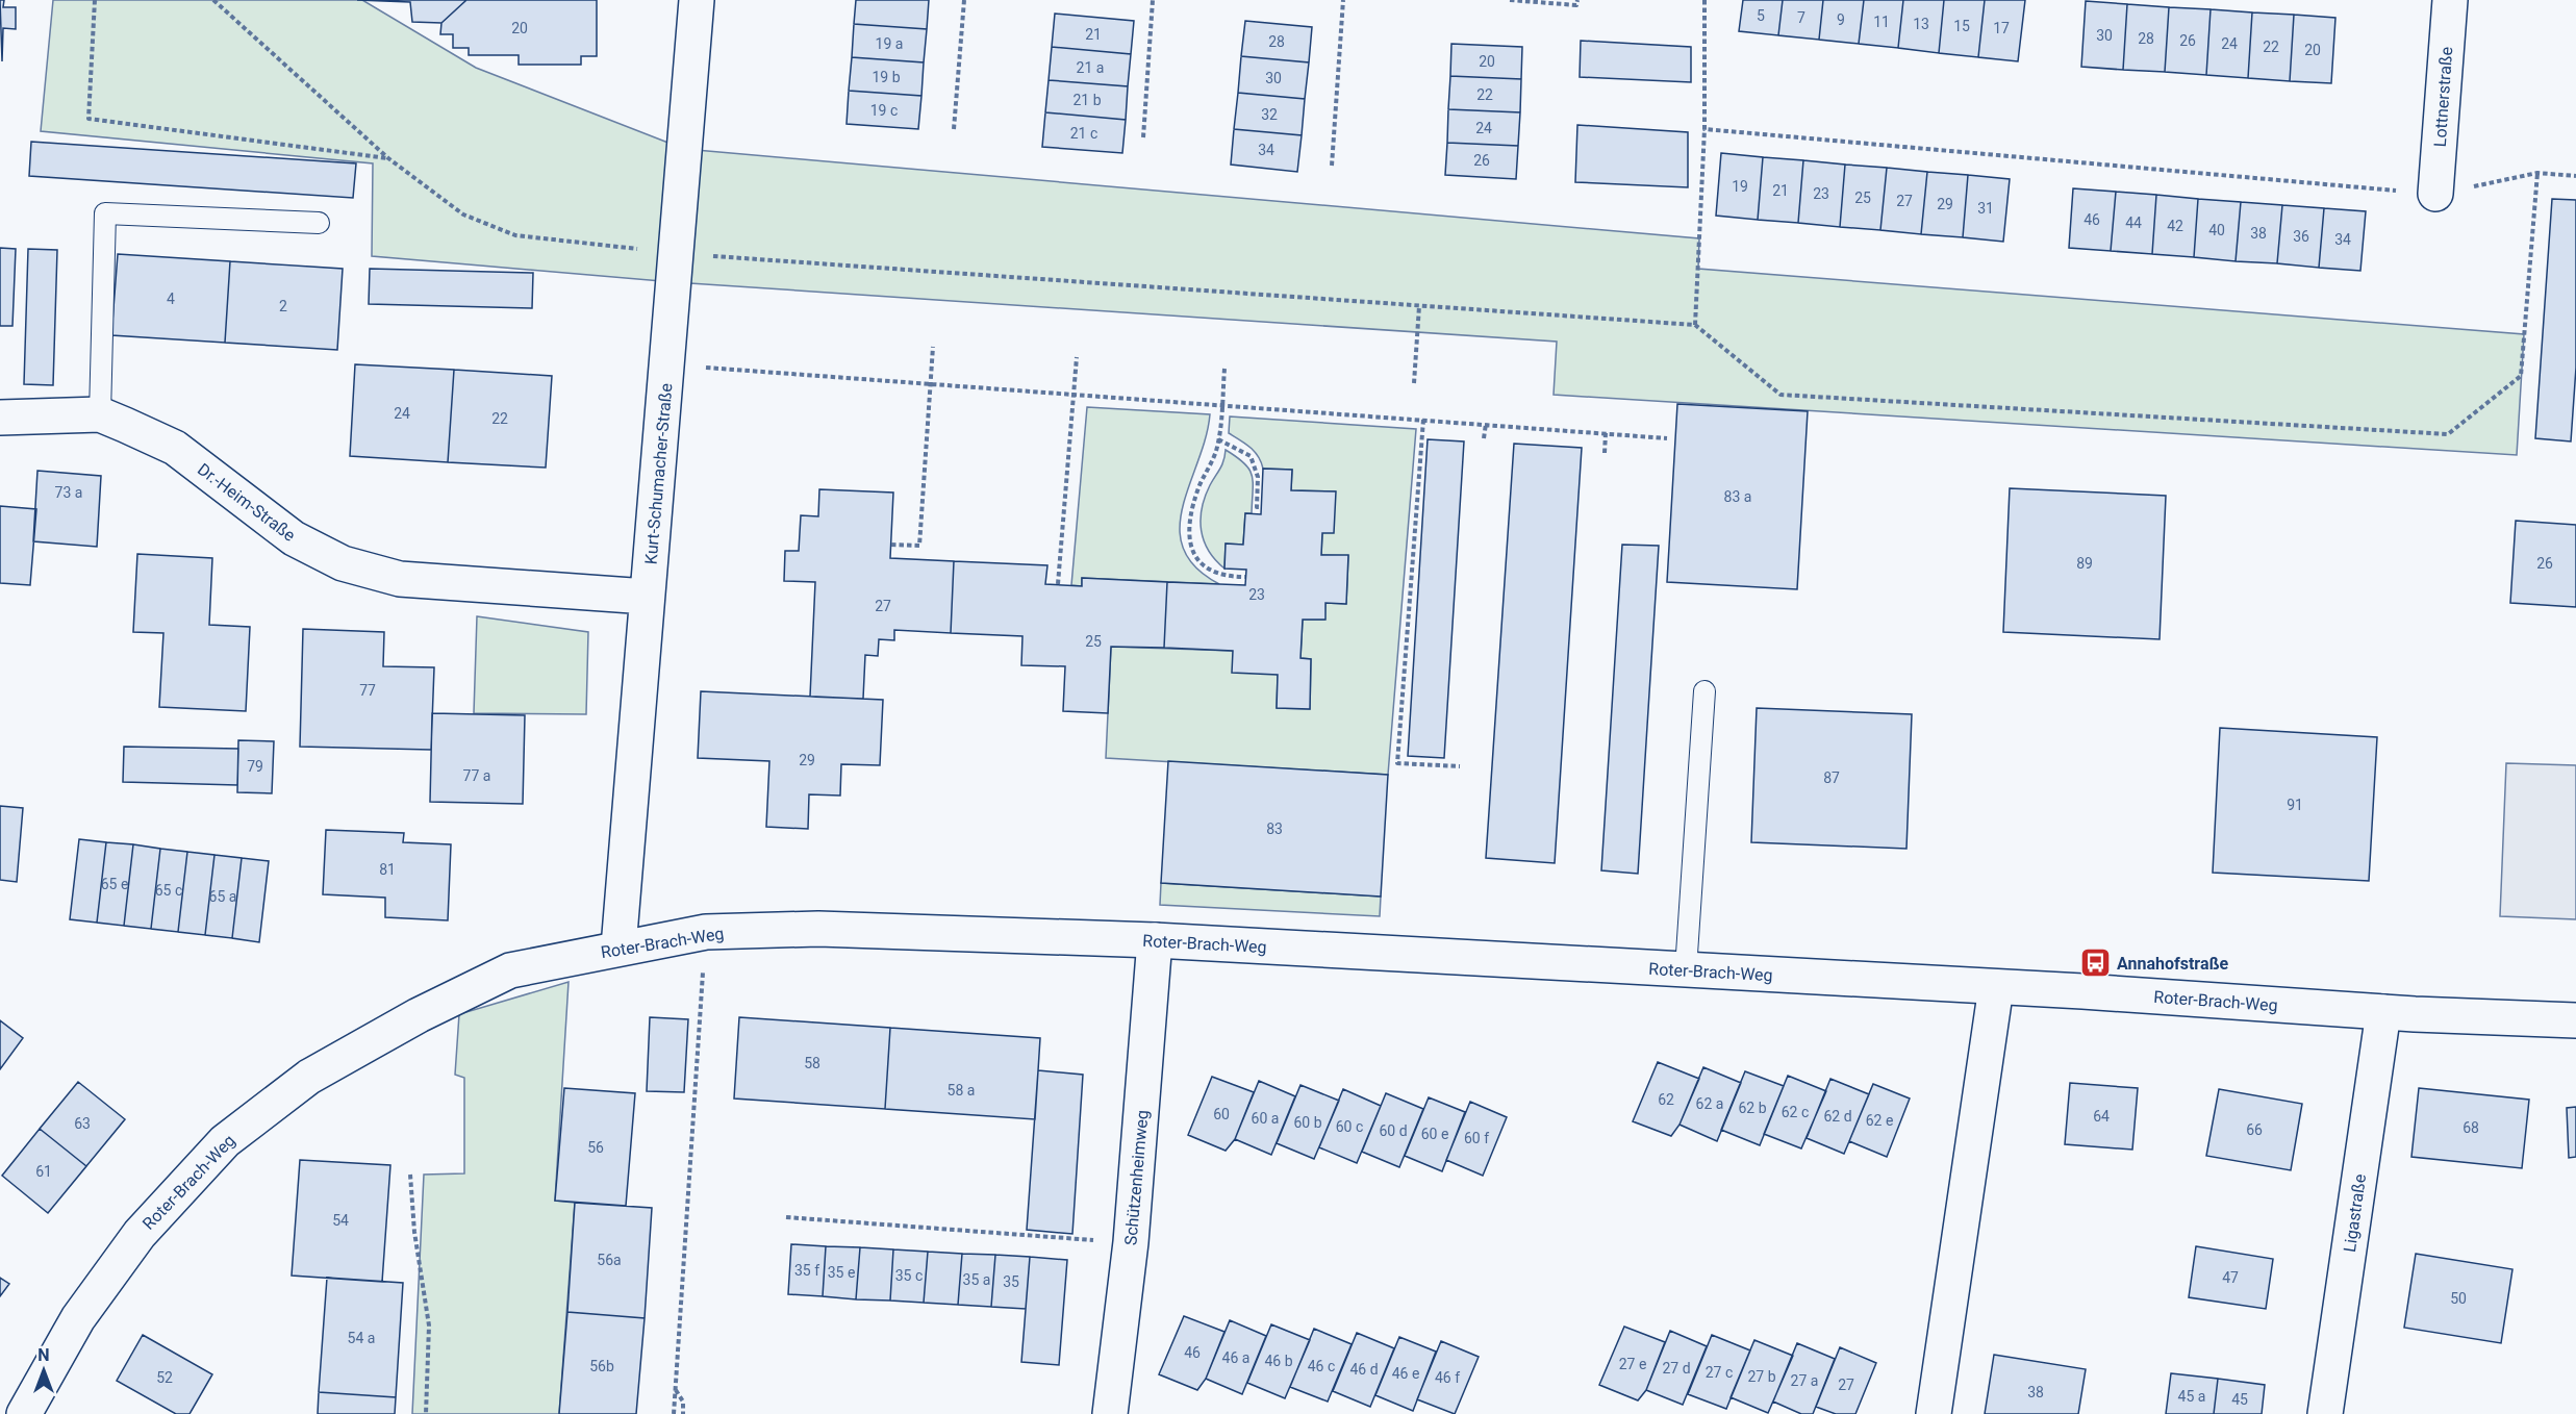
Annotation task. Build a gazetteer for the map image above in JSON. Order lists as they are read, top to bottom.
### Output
{
  "streets": {
    "street": [
      "Lottnerstraße",
      "Kurt-Schumacher-Straße",
      "Dr.-Heim-Straße",
      "Roter-Brach-Weg",
      "Schützenheimweg",
      "Ligastraße"
    ]
  },
  "crossings": [
    ["Kurt-Schumacher-Straße", "Dr.-Heim-Straße"],
    ["Kurt-Schumacher-Straße", "Roter-Brach-Weg"],
    ["Roter-Brach-Weg", "Schützenheimweg"],
    ["Roter-Brach-Weg", "Ligastraße"]
  ],
  "places": {
    "bus stop": ["Annahofstraße"]
  },
  "house_numbers": [
    "5",
    "7",
    "9",
    "11",
    "13",
    "15",
    "20",
    "17",
    "21",
    "30",
    "28",
    "26",
    "28",
    "19 a",
    "24",
    "22",
    "20",
    "20",
    "21 a",
    "19 b",
    "30",
    "22",
    "21 b",
    "19 c",
    "32",
    "24",
    "21 c",
    "34",
    "26",
    "19",
    "21",
    "23",
    "25",
    "27",
    "29",
    "31",
    "46",
    "44",
    "42",
    "40",
    "38",
    "36",
    "34",
    "4",
    "2",
    "24",
    "22",
    "73 a",
    "83 a",
    "89",
    "26",
    "23",
    "27",
    "25",
    "77",
    "29",
    "79",
    "77 a",
    "87",
    "91",
    "83",
    "81",
    "65 e",
    "65 c",
    "65 a",
    "58",
    "58 a",
    "62",
    "62 a",
    "62 b",
    "62 c",
    "60",
    "62 d",
    "64",
    "60 a",
    "62 e",
    "60 b",
    "63",
    "60 c",
    "68",
    "66",
    "60 d",
    "60 e",
    "60 f",
    "56",
    "61",
    "54",
    "56a",
    "35 f",
    "35 e",
    "35 c",
    "47",
    "35 a",
    "35",
    "50",
    "54 a",
    "46",
    "46 a",
    "46 b",
    "27 e",
    "56b",
    "46 c",
    "27 d",
    "46 d",
    "27 c",
    "46 e",
    "27 b",
    "52",
    "46 f",
    "27 a",
    "27",
    "38",
    "45 a",
    "45"
  ],
  "north": "top"
}
